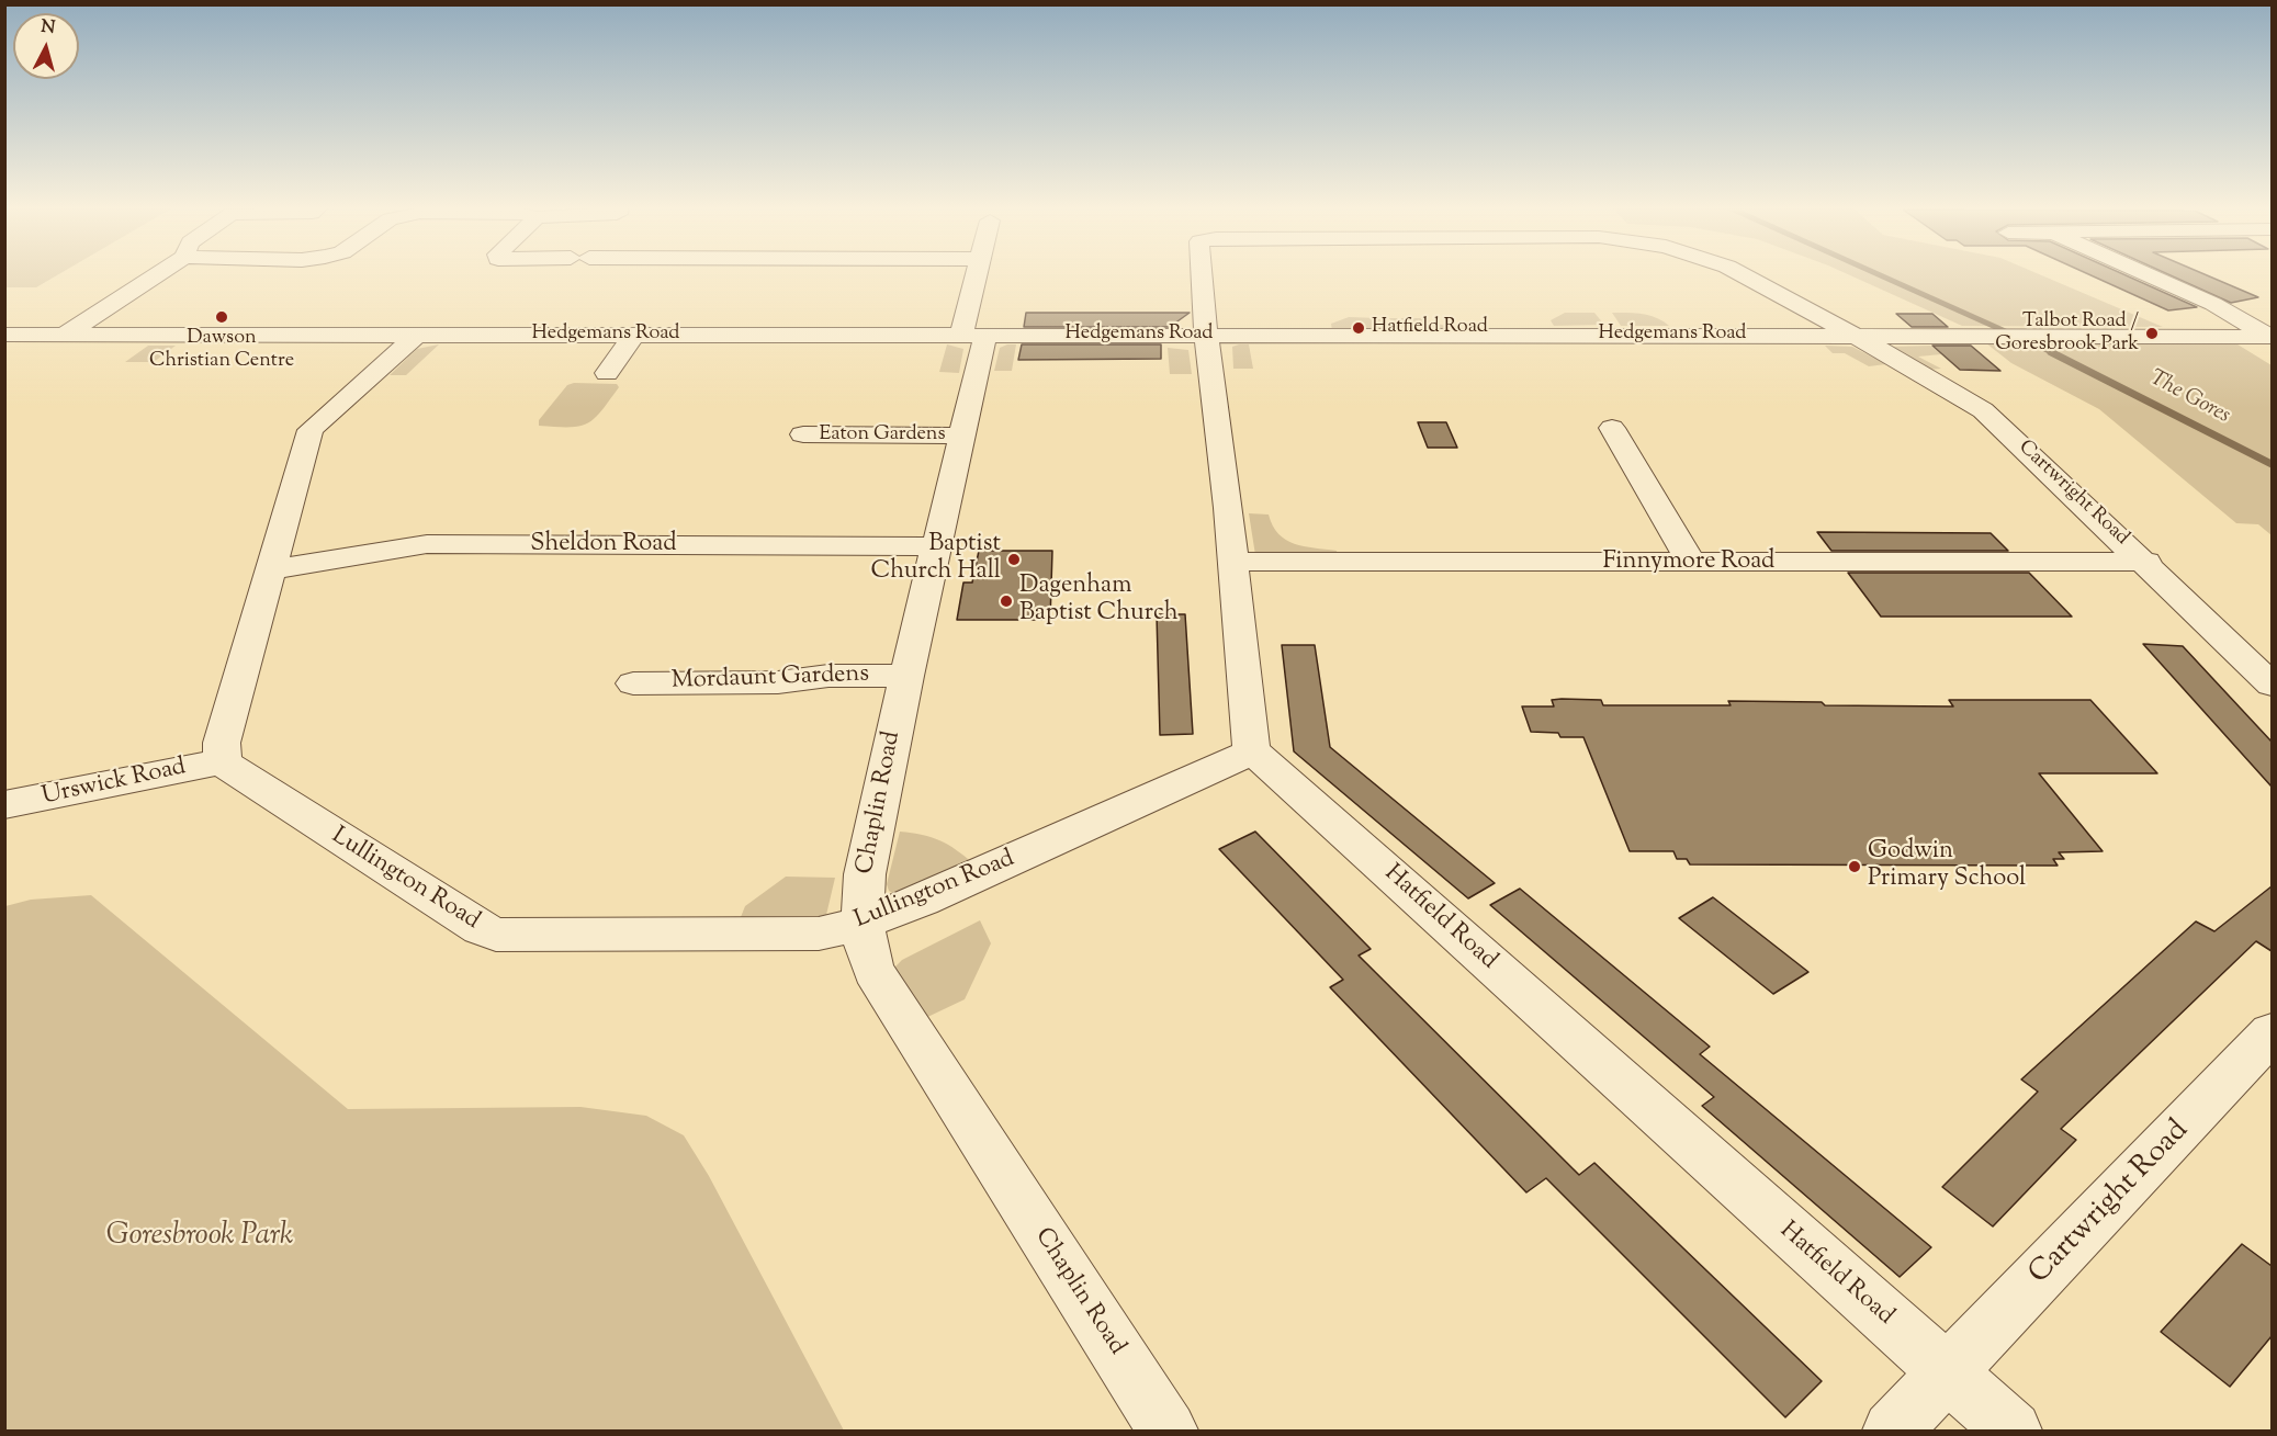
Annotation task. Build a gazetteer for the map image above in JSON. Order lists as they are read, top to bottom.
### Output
{
  "streets": {
    "street": [
      "Hedgemans Road",
      "Eaton Gardens",
      "Cartwright Road",
      "Sheldon Road",
      "Finnymore Road",
      "Mordaunt Gardens",
      "Urswick Road",
      "Chaplin Road",
      "Lullington Road",
      "Hatfield Road"
    ]
  },
  "crossings": [
    ["Hedgemans Road", "Cartwright Road"],
    ["Hedgemans Road", "Chaplin Road"],
    ["Eaton Gardens", "Chaplin Road"],
    ["Cartwright Road", "Finnymore Road"],
    ["Cartwright Road", "Hatfield Road"],
    ["Sheldon Road", "Chaplin Road"],
    ["Mordaunt Gardens", "Chaplin Road"],
    ["Urswick Road", "Lullington Road"],
    ["Chaplin Road", "Lullington Road"],
    ["Lullington Road", "Hatfield Road"]
  ],
  "water": ["The Gores"],
  "parks": ["Goresbrook Park"],
  "places": [
    "Dawson Christian Centre",
    "Hatfield Road",
    "Talbot Road / Goresbrook Park",
    "Baptist Church Hall",
    "Dagenham Baptist Church",
    "Godwin Primary School"
  ],
  "north": "top"
}
